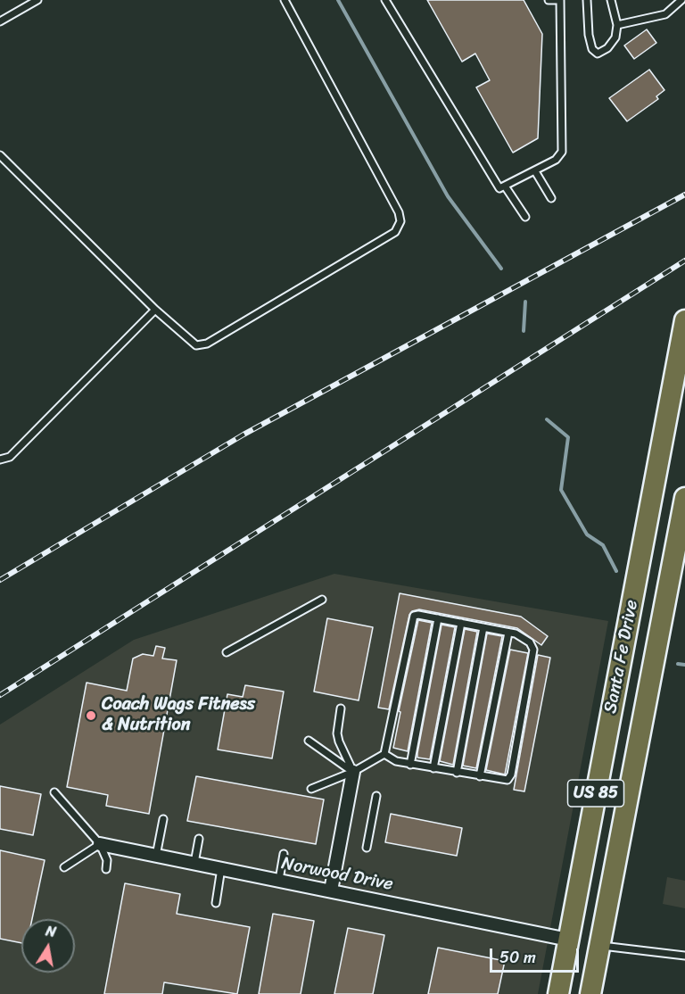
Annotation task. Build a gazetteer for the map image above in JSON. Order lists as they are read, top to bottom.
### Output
{
  "streets": {
    "highway": ["Santa Fe Drive", "US 85"],
    "street": ["Norwood Drive"]
  },
  "crossings": [
    ["Santa Fe Drive", "Norwood Drive"]
  ],
  "places": ["Coach Wags Fitness & Nutrition"],
  "scale_bar": "50 m",
  "north": "top"
}
